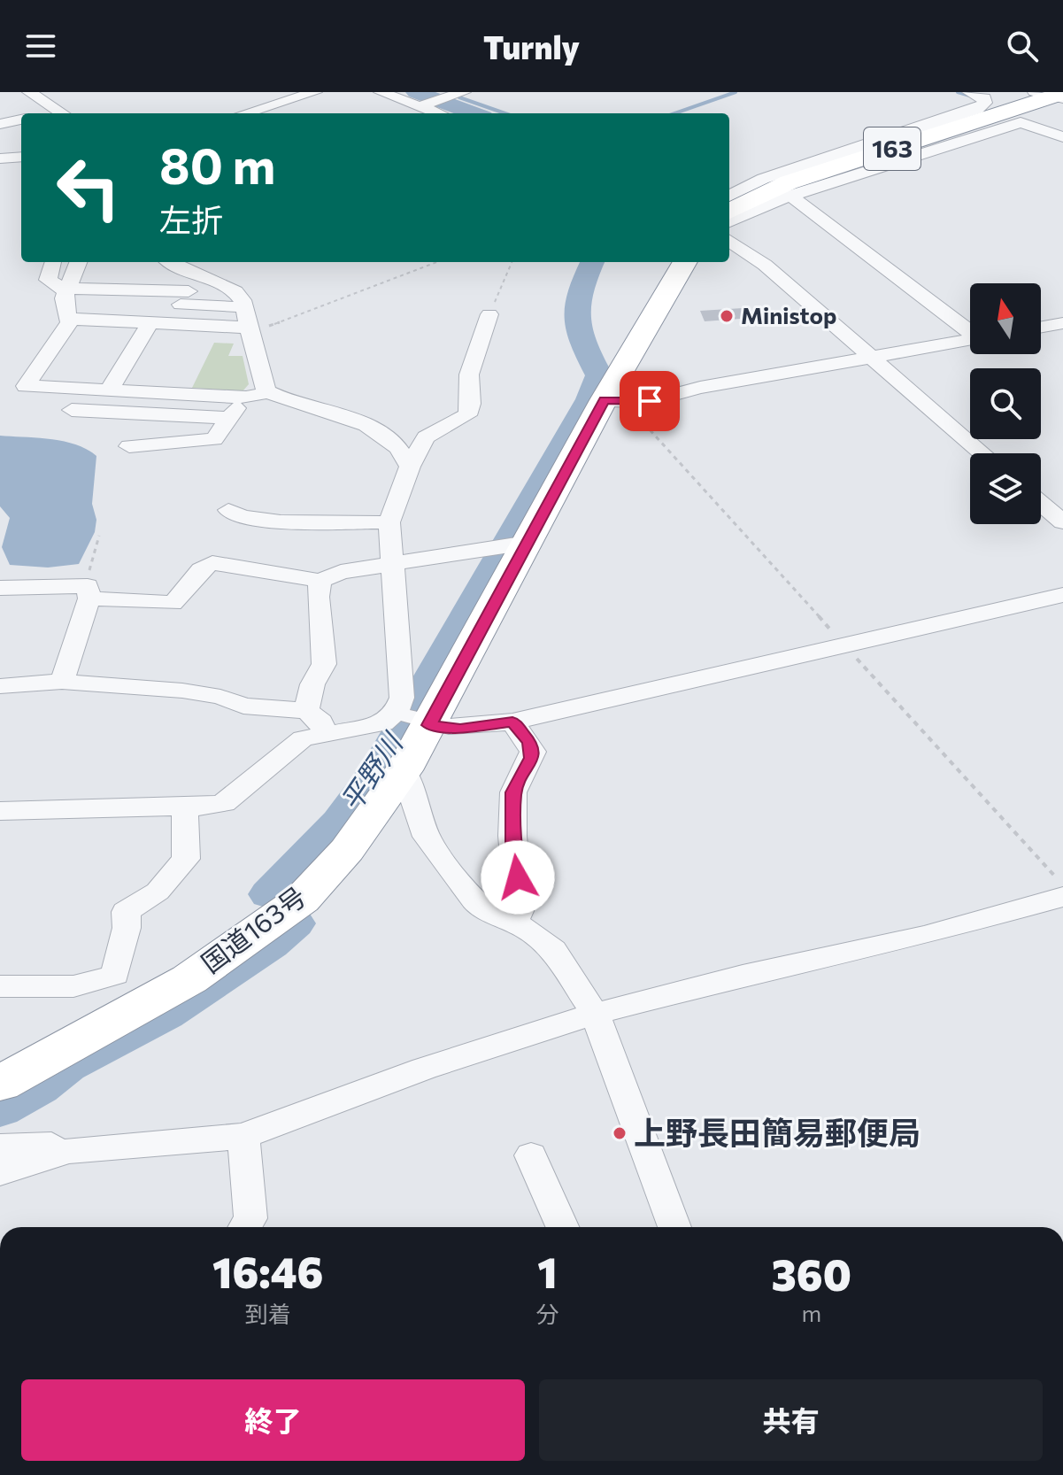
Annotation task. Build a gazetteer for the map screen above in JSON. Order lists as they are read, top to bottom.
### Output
{
  "streets": {
    "highway": ["163", "国道163号"]
  },
  "water": ["平野川"],
  "places": ["Ministop", "上野長田簡易郵便局"],
  "north": "top",
  "page": {
    "header": "Turnly",
    "turn": ["80 m", "左折"],
    "eta": [
      "16:46",
      "到着",
      "1",
      "分",
      "360",
      "m"
    ],
    "buttons": ["終了", "共有"]
  }
}
